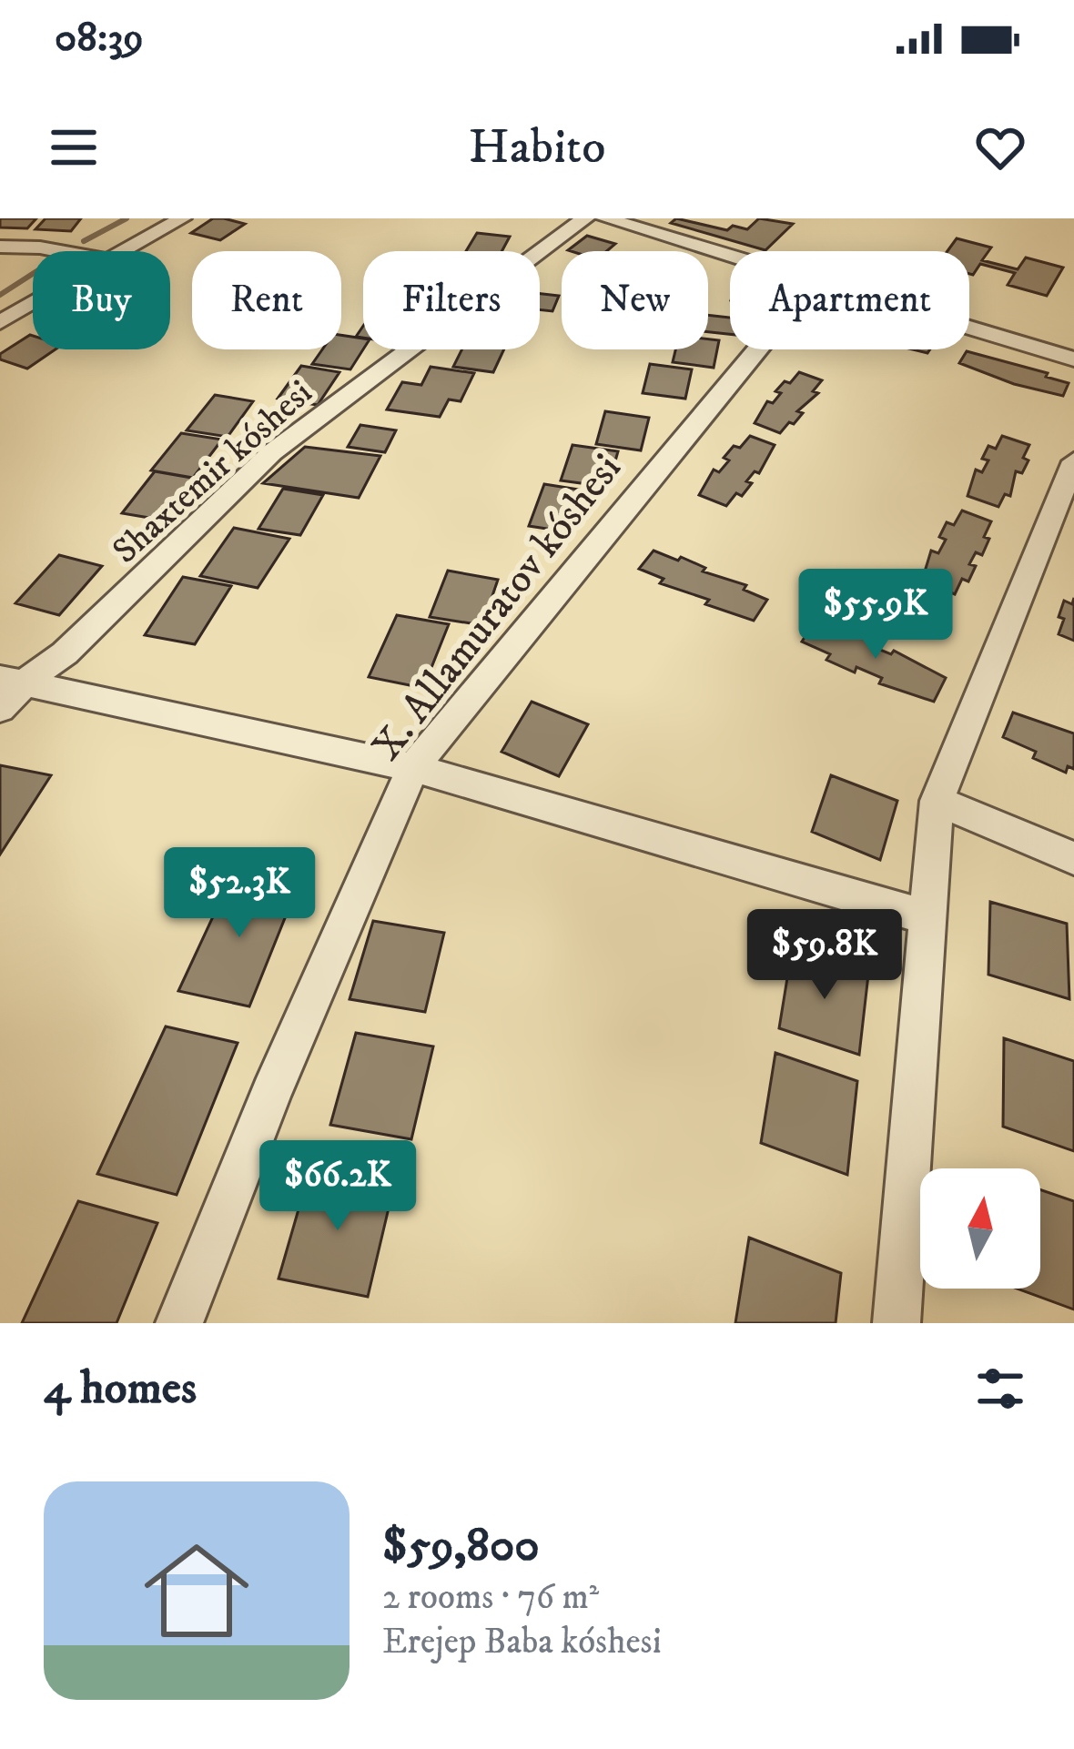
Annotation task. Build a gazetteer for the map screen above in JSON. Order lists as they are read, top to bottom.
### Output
{
  "streets": {
    "street": ["Shaxtemir kóshesi", "X. Allamuratov kóshesi"]
  },
  "north": "top",
  "page": {
    "status": "08:39",
    "header": "Habito",
    "chip": [
      "Buy",
      "Rent",
      "Filters",
      "New",
      "Apartment"
    ],
    "price": [
      "$55.9K",
      "$52.3K",
      "$59.8K",
      "$66.2K"
    ],
    "heading": "4 homes",
    "list": [
      {
        "name": "$59,800",
        "note": "2 rooms · 76 m² · Erejep Baba kóshesi"
      }
    ]
  }
}
